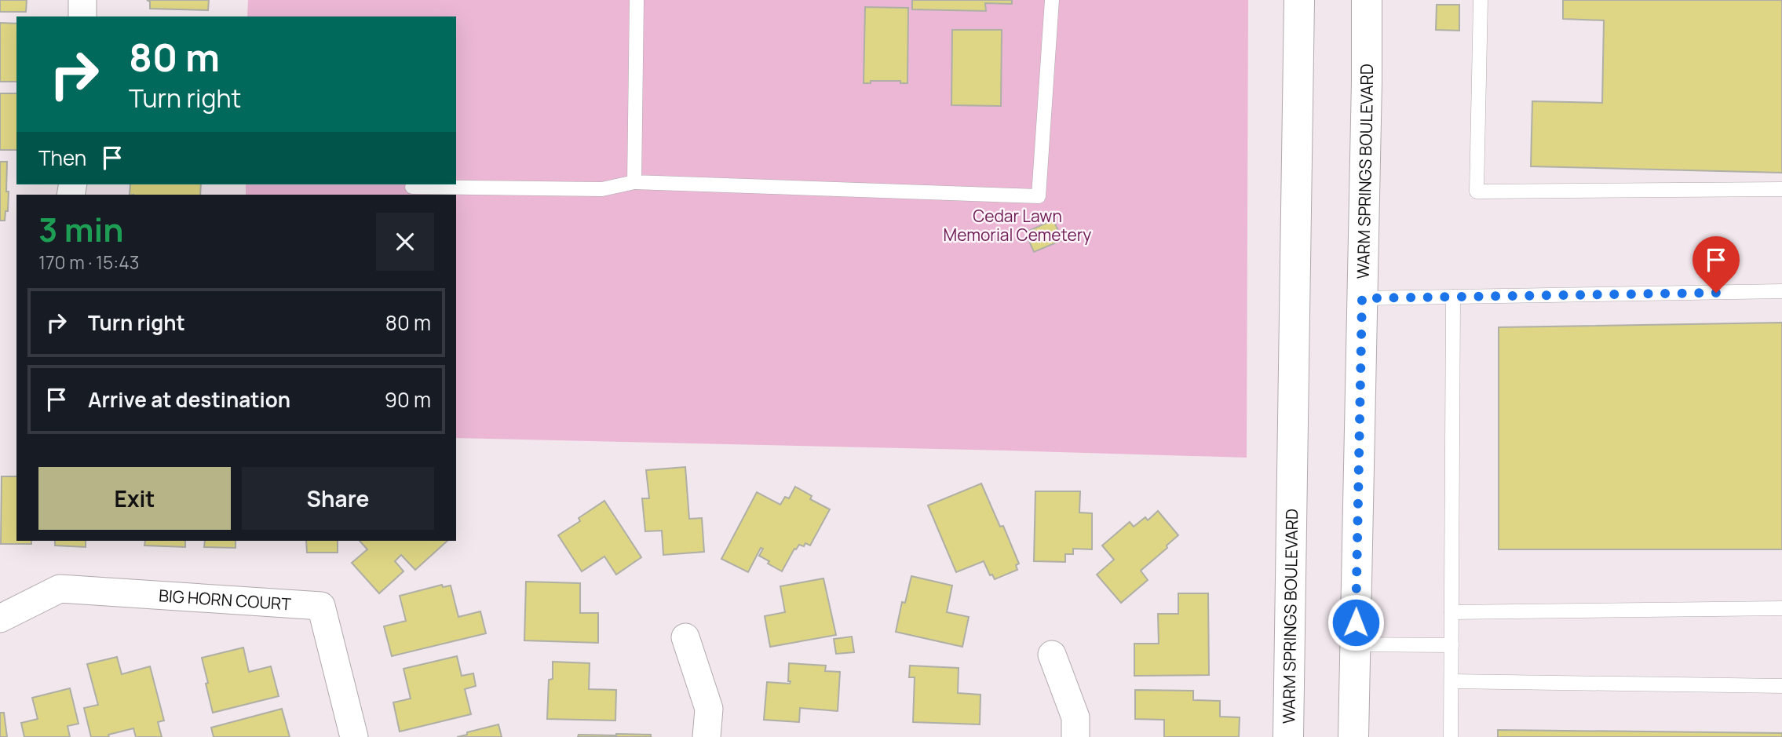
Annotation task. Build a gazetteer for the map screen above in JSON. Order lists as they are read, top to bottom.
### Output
{
  "streets": {
    "main road": ["WARM SPRINGS BOULEVARD"],
    "street": ["BIG HORN COURT"]
  },
  "parks": ["Cedar Lawn Memorial Cemetery"],
  "page": {
    "turn": ["80 m", "Turn right"],
    "then": "Then",
    "heading": ["3 min", "170 m · 15:43"],
    "list": [
      {
        "name": "Turn right",
        "value": "80 m"
      },
      {
        "name": "Arrive at destination",
        "value": "90 m"
      }
    ],
    "buttons": ["Exit", "Share"]
  }
}
